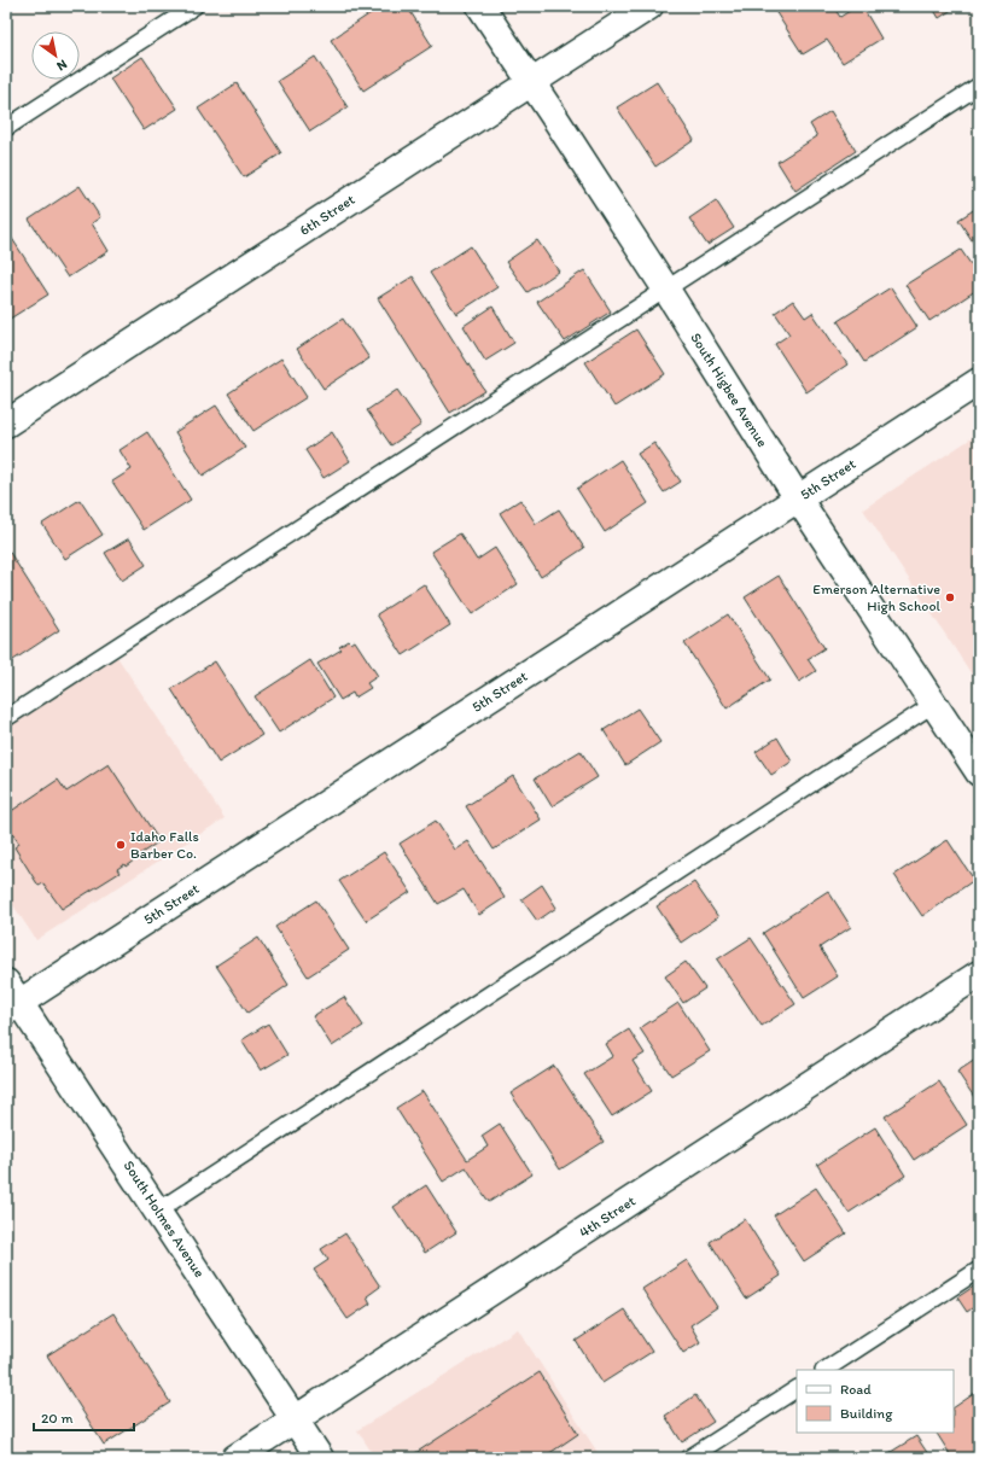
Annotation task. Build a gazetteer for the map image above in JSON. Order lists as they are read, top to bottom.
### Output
{
  "streets": {
    "street": [
      "6th Street",
      "South Higbee Avenue",
      "5th Street",
      "4th Street",
      "South Holmes Avenue"
    ]
  },
  "crossings": [
    ["6th Street", "South Higbee Avenue"],
    ["South Higbee Avenue", "5th Street"],
    ["5th Street", "South Holmes Avenue"],
    ["4th Street", "South Holmes Avenue"]
  ],
  "places": ["Emerson Alternative High School", "Idaho Falls Barber Co."],
  "legend": ["Road", "Building"],
  "scale_bar": "20 m",
  "north": "bottom right"
}
